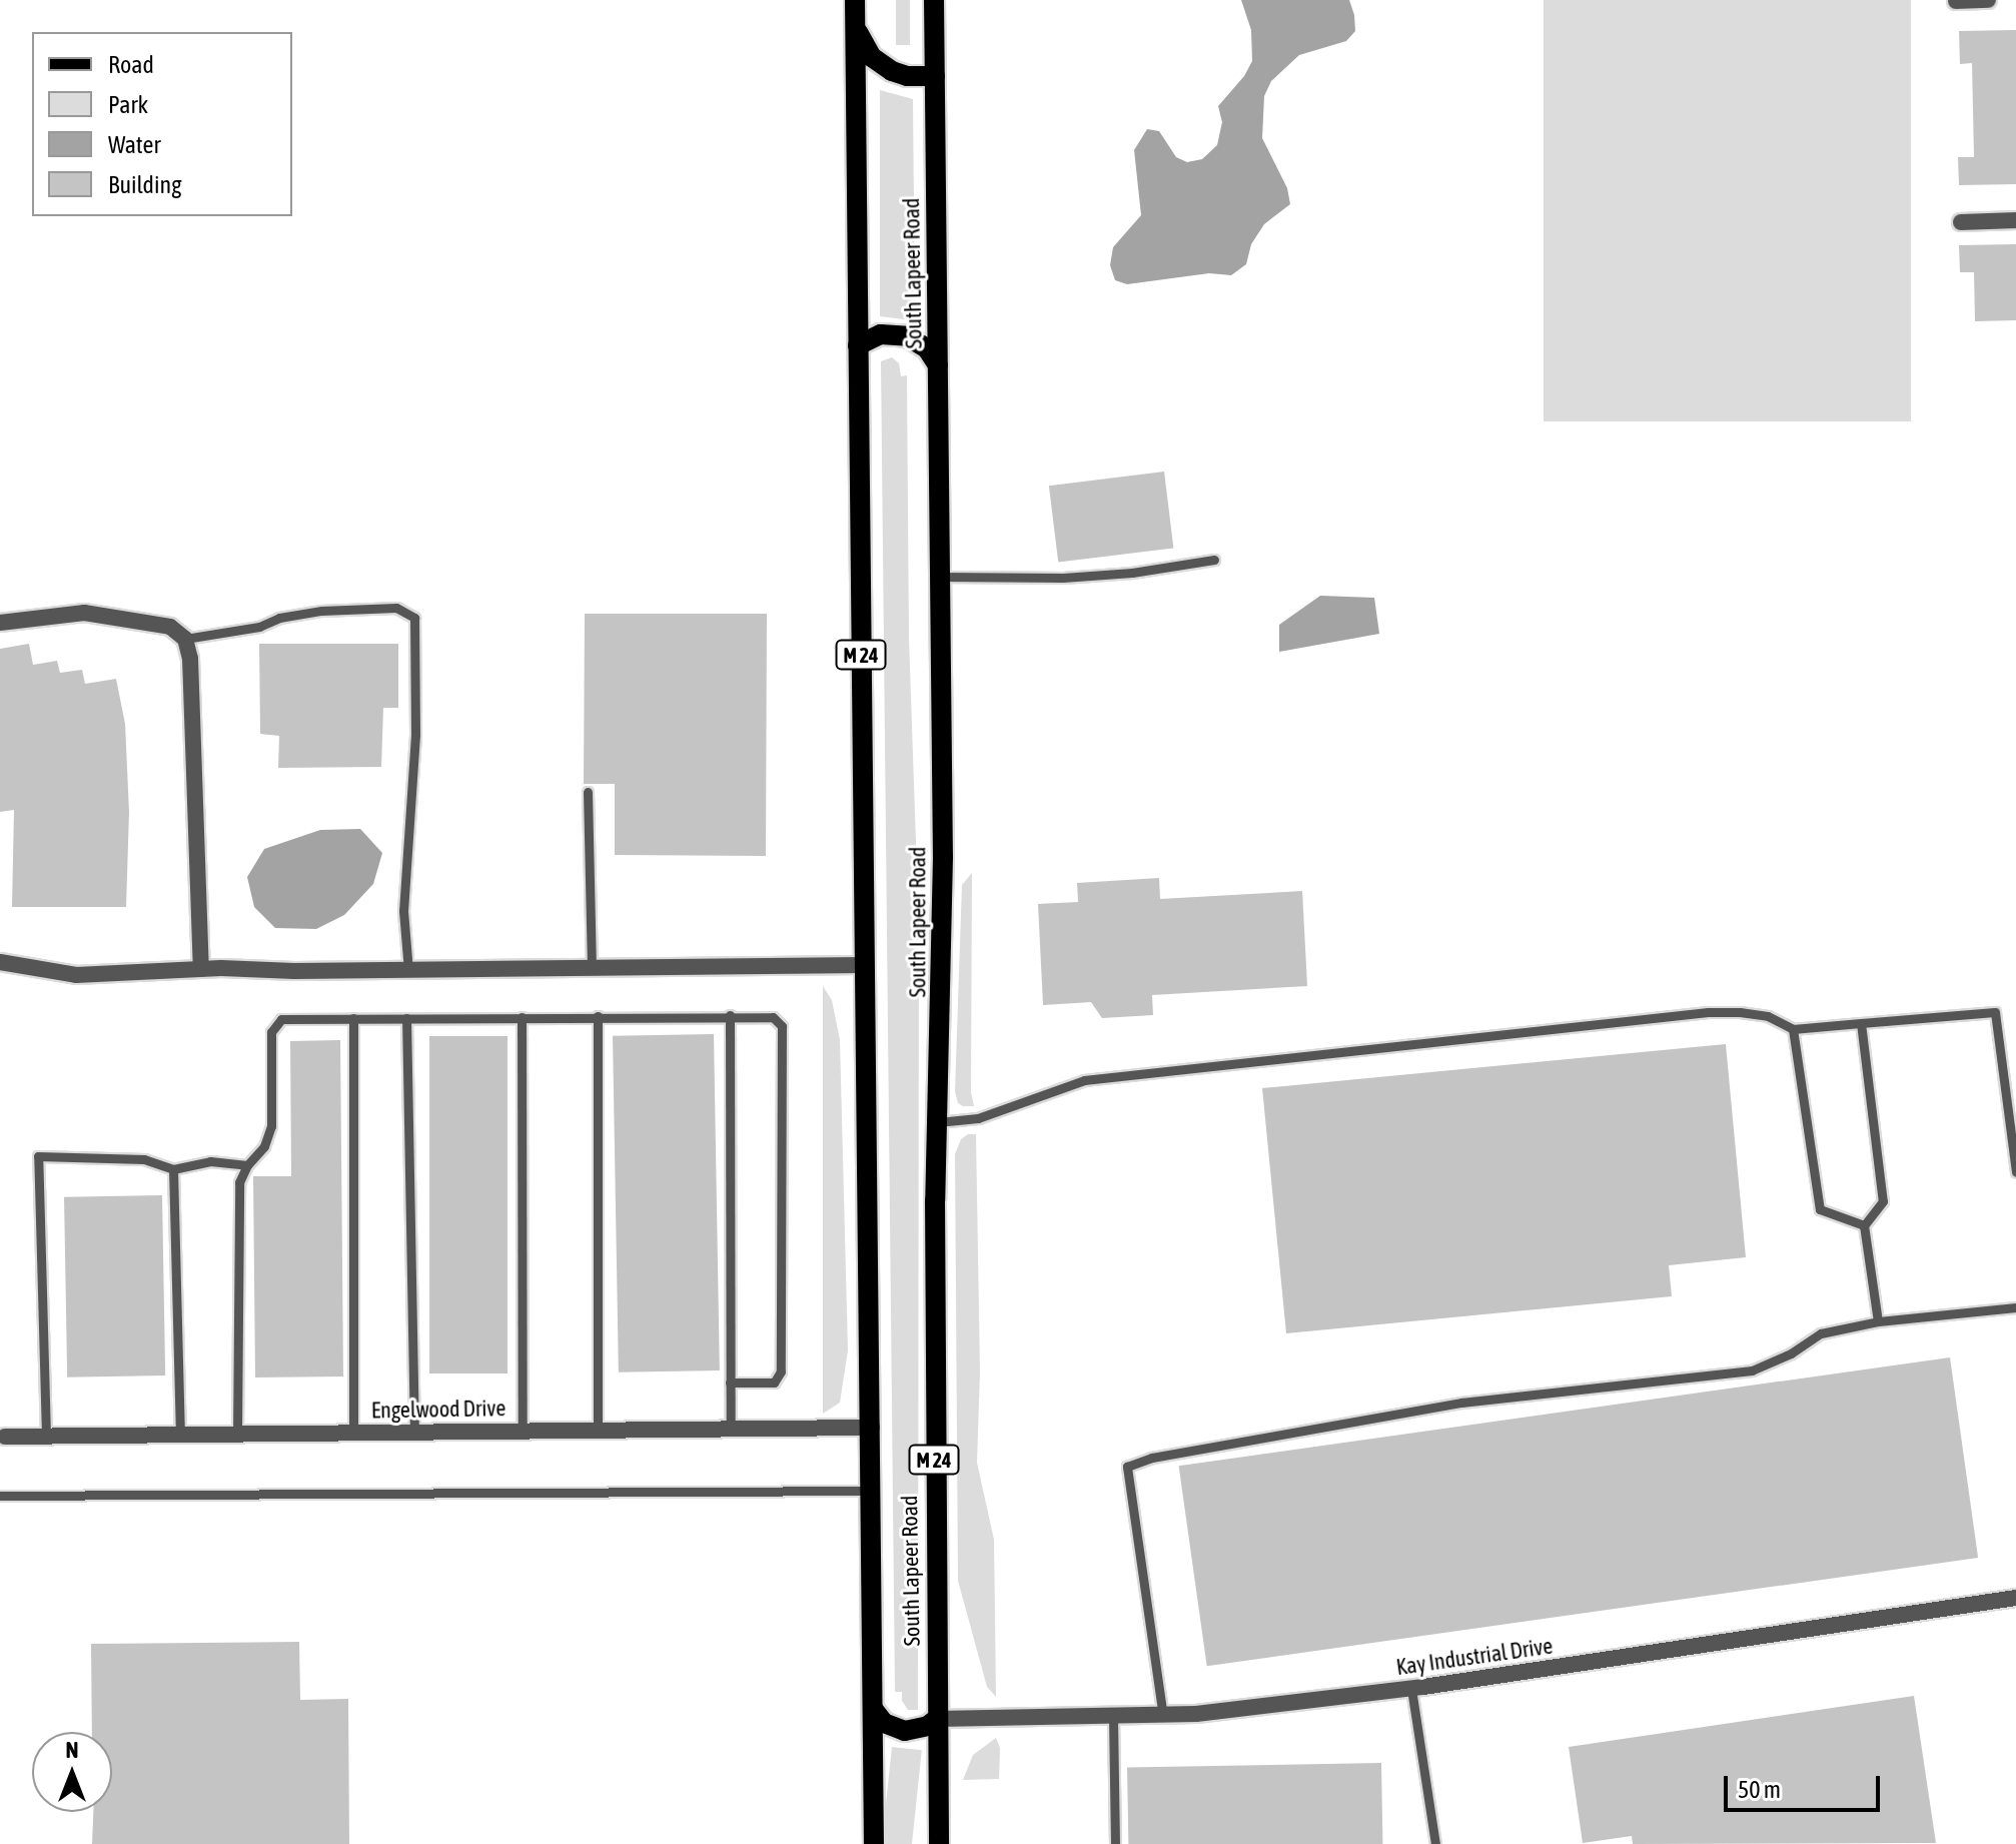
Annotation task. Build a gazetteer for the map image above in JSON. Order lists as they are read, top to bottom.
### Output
{
  "streets": {
    "main road": ["South Lapeer Road", "M 24"],
    "street": ["Engelwood Drive", "Kay Industrial Drive"]
  },
  "crossings": [
    ["South Lapeer Road", "Engelwood Drive"],
    ["South Lapeer Road", "Kay Industrial Drive"]
  ],
  "legend": [
    "Road",
    "Park",
    "Water",
    "Building"
  ],
  "scale_bar": "50 m",
  "north": "top"
}
